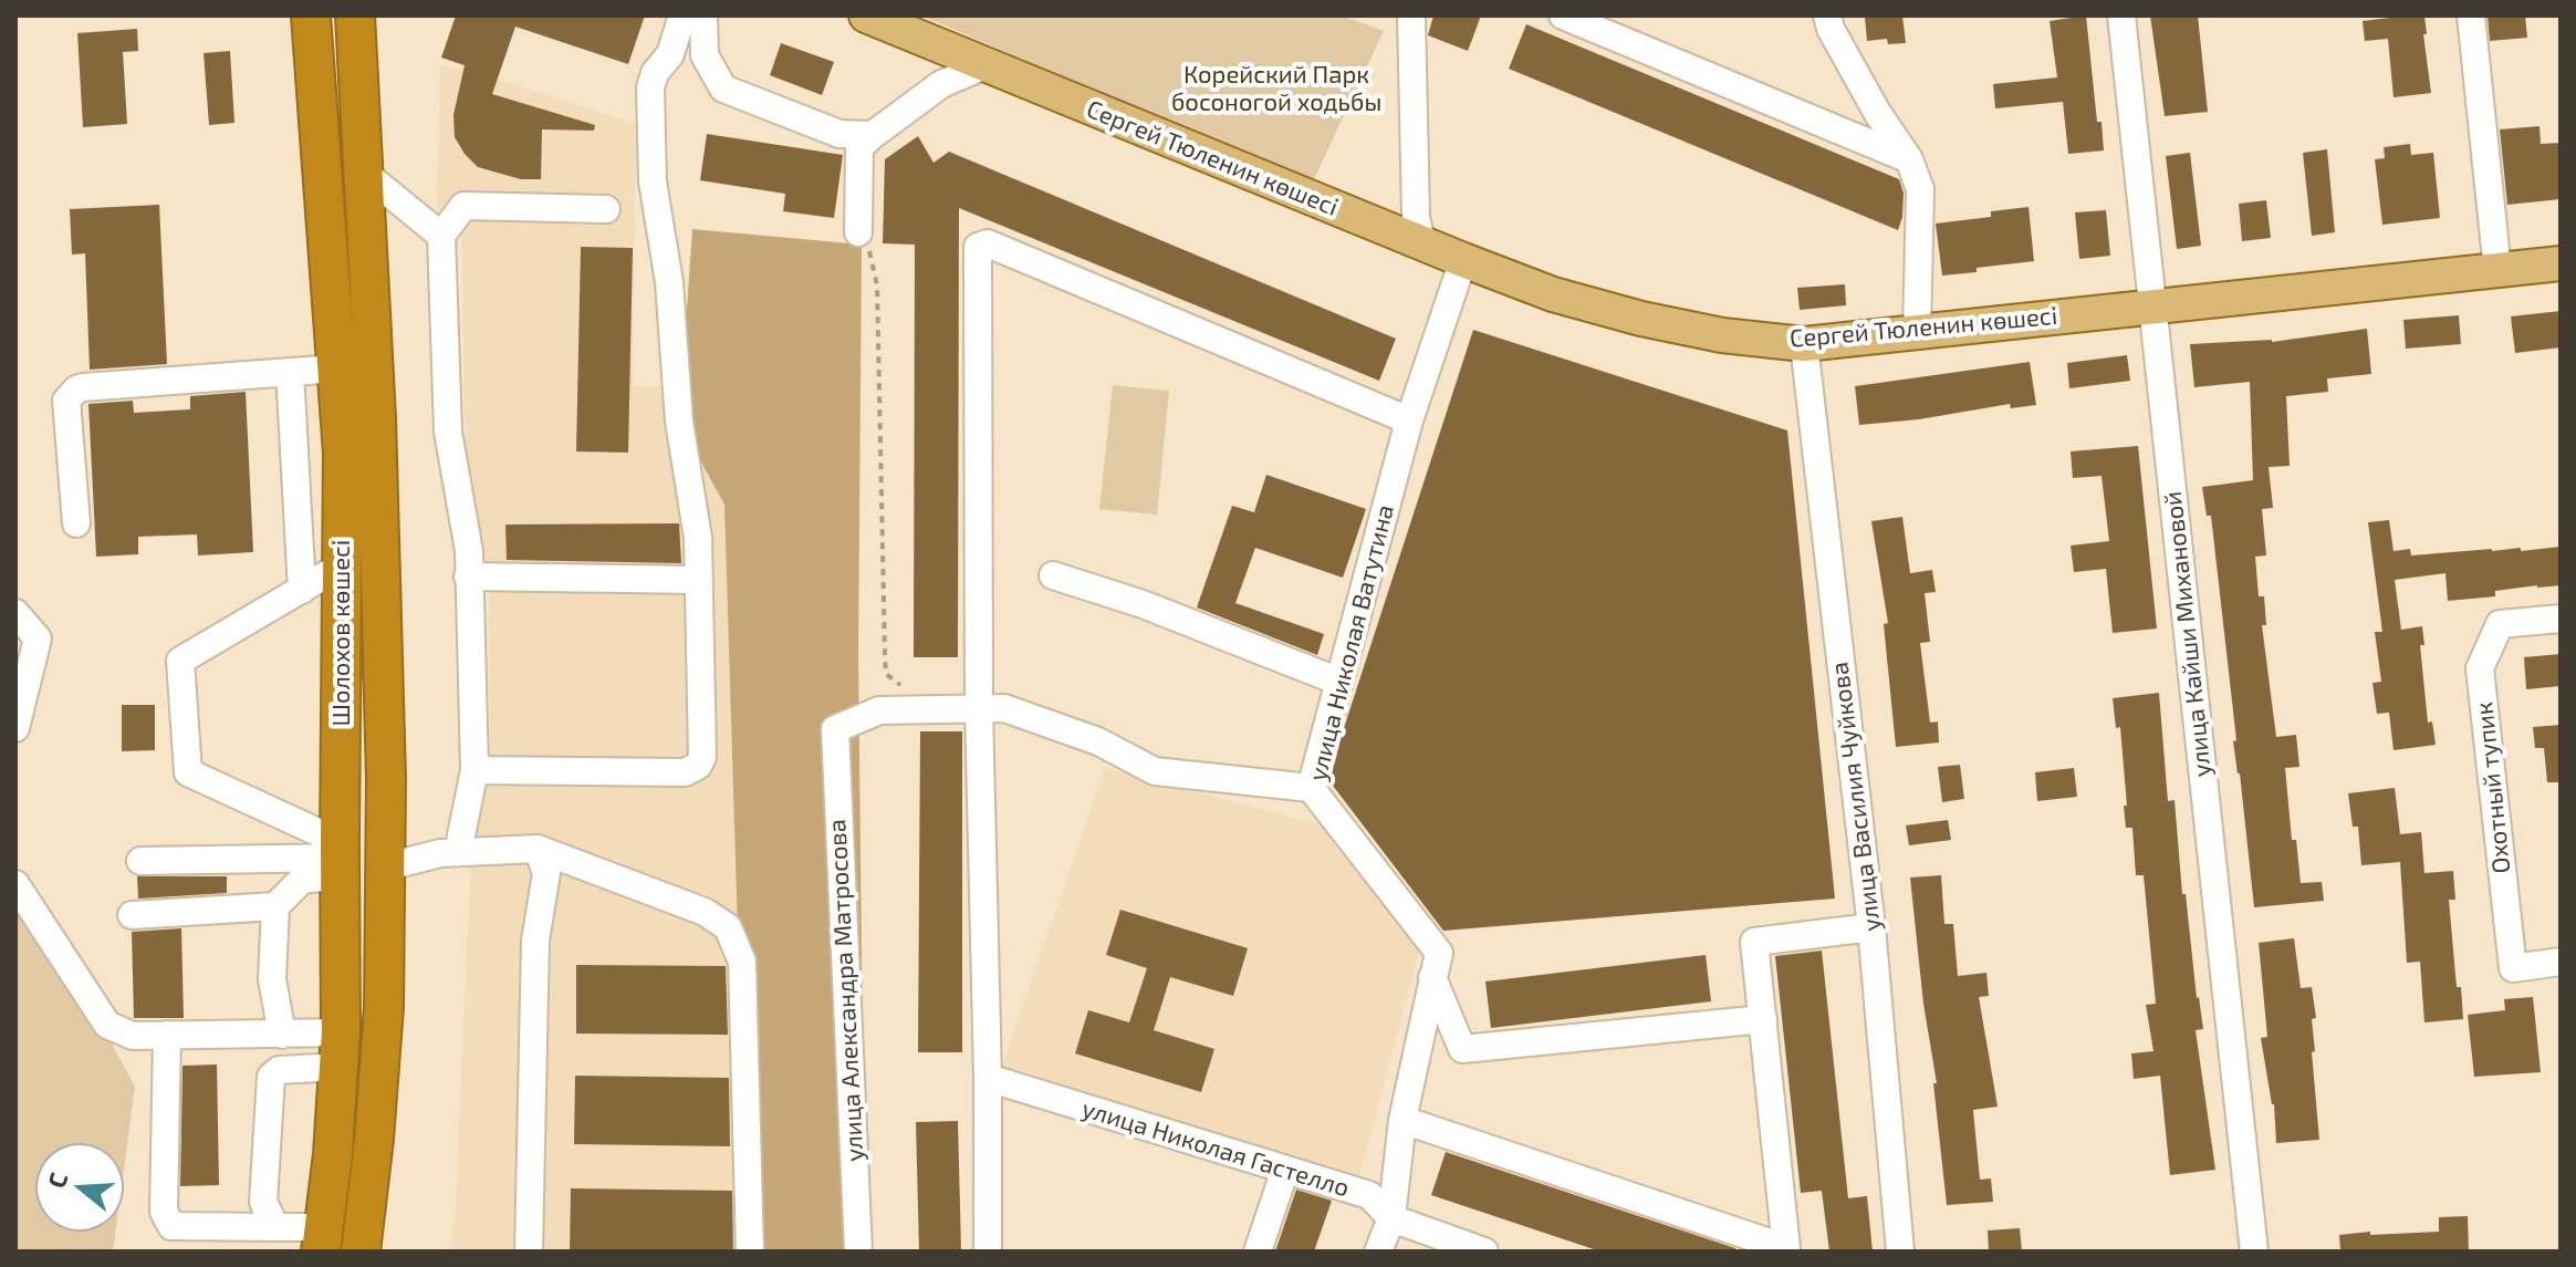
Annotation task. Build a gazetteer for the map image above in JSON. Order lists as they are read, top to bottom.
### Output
{
  "streets": {
    "highway": ["Шолохов көшесі"],
    "main road": ["Сергей Тюленин көшесі"],
    "street": [
      "улица Кайши Михановой",
      "улица Николая Ватутина",
      "Охотный тупик",
      "улица Василия Чуйкова",
      "улица Александра Матросова",
      "улица Николая Гастелло"
    ]
  },
  "crossings": [
    ["Сергей Тюленин көшесі", "улица Кайши Михановой"],
    ["Сергей Тюленин көшесі", "улица Николая Ватутина"],
    ["Сергей Тюленин көшесі", "улица Василия Чуйкова"],
    ["улица Николая Ватутина", "улица Николая Гастелло"]
  ],
  "parks": ["Корейский Парк босоногой ходьбы"],
  "north": "left"
}
